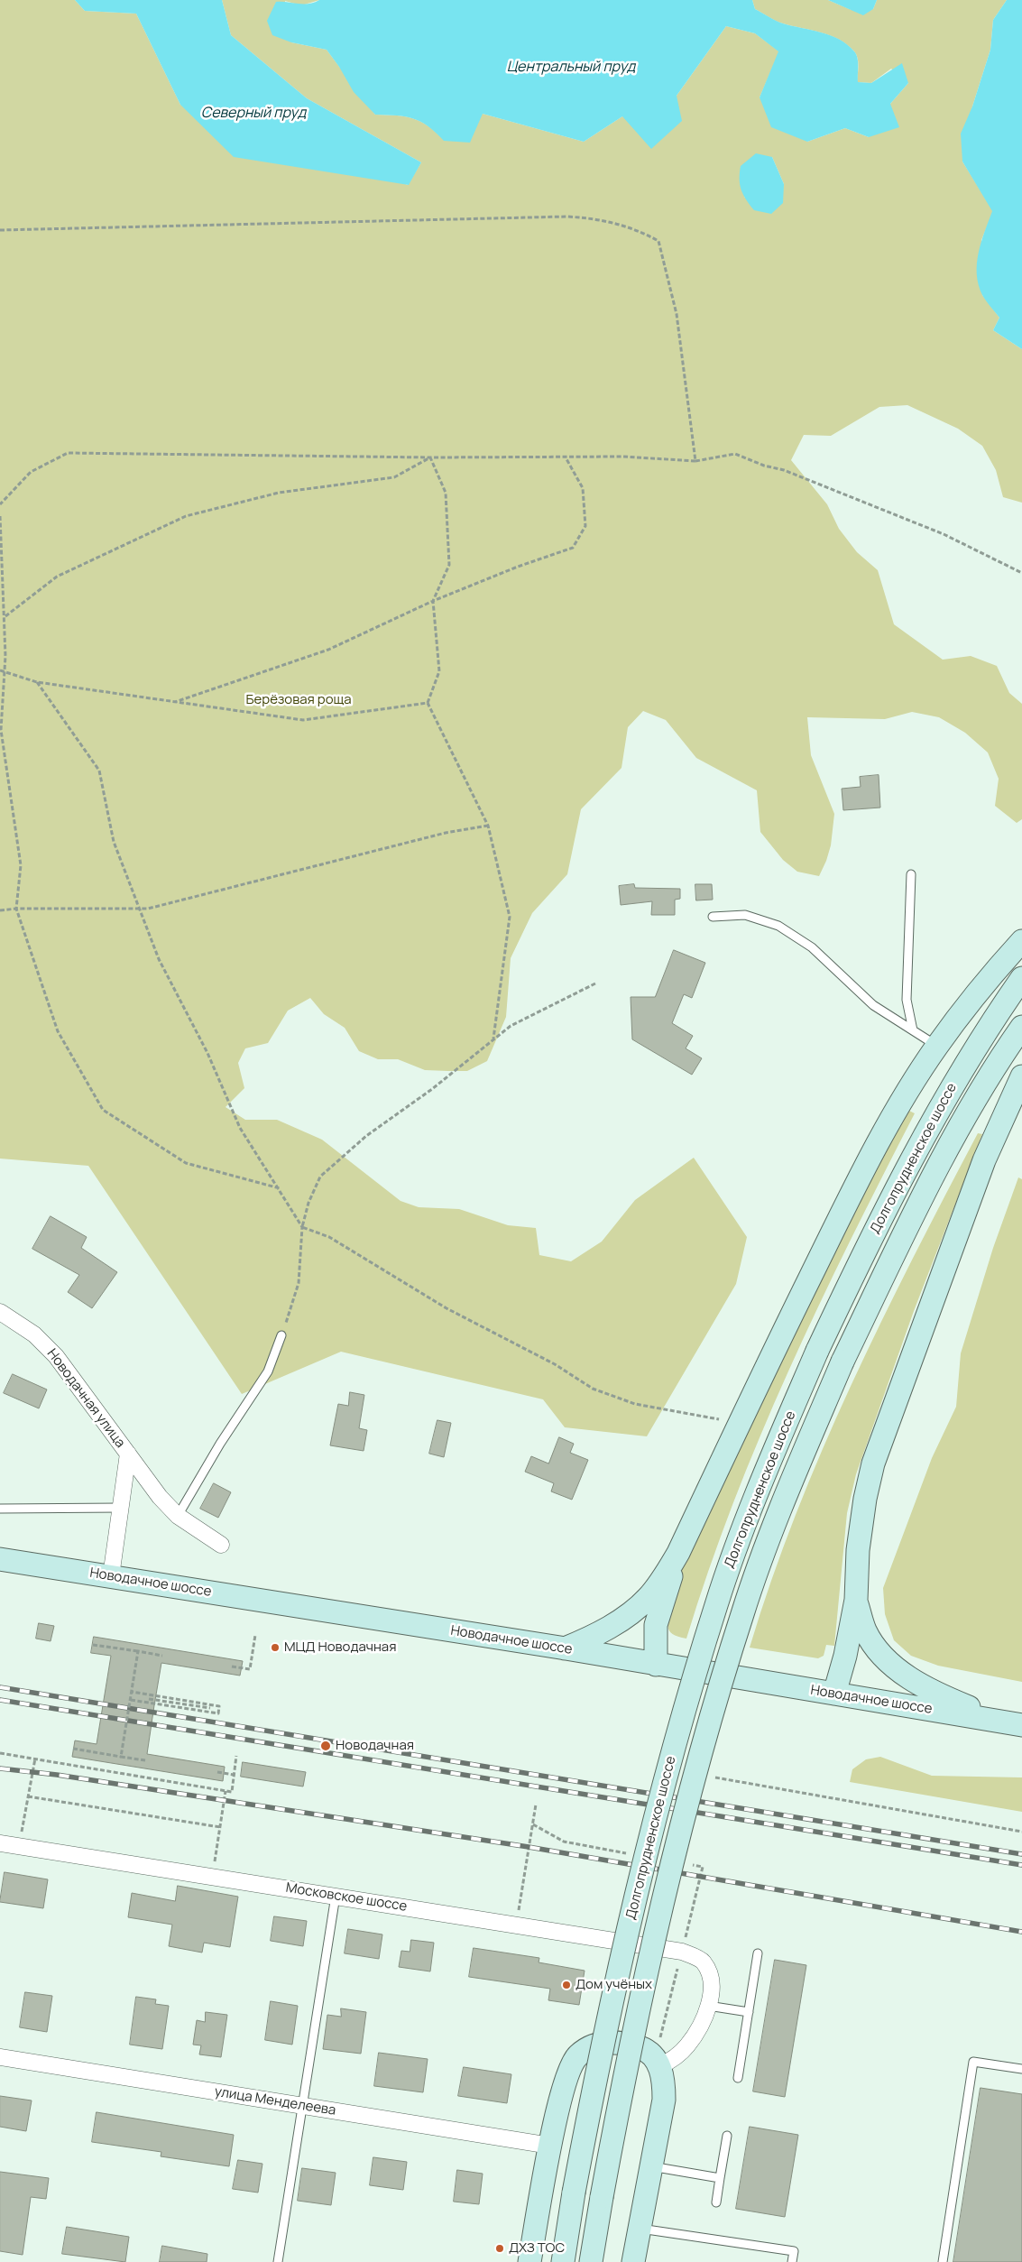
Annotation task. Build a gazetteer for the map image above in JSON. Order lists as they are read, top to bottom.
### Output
{
  "streets": {
    "main road": ["Долгопрудненское шоссе", "Новодачное шоссе"],
    "street": ["Новодачная улица", "Московское шоссе", "улица Менделеева"]
  },
  "crossings": [
    ["Новодачная улица", "Новодачное шоссе"]
  ],
  "water": ["Центральный пруд", "Северный пруд"],
  "parks": ["Берёзовая роща"],
  "places": [
    "МЦД Новодачная",
    "Новодачная",
    "Дом учёных",
    "ДХЗ ТОС"
  ]
}
